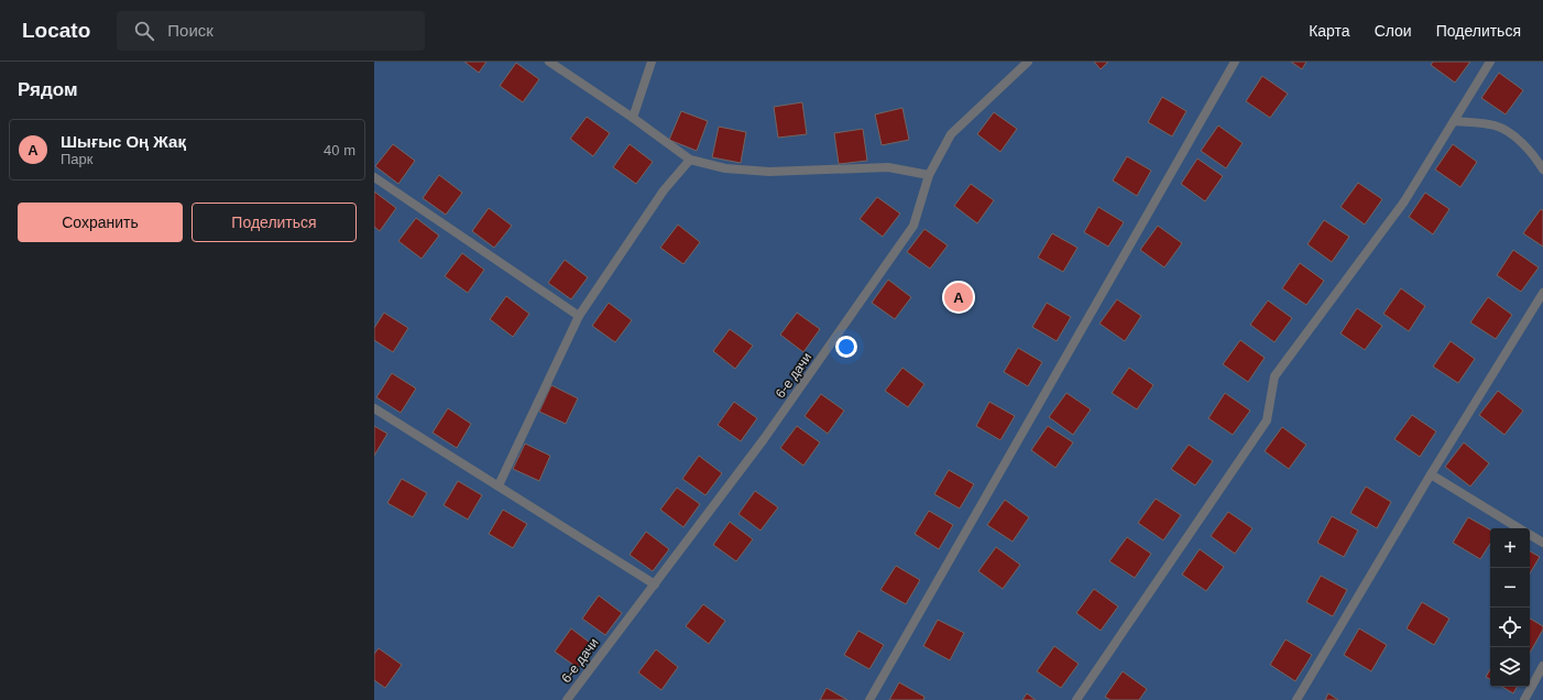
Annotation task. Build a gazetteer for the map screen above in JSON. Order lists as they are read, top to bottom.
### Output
{
  "streets": {
    "lane": ["6-е дачи"]
  },
  "page": {
    "header": "Locato",
    "search": "Поиск",
    "nav": ["Карта", "Слои", "Поделиться"],
    "heading": "Рядом",
    "list": [
      {
        "mark": "A",
        "name": "Шығыс Оң Жақ",
        "note": "Парк",
        "value": "40 m"
      }
    ],
    "buttons": ["Сохранить", "Поделиться"],
    "pins": "A",
    "map_buttons": ["+", "−"]
  }
}
